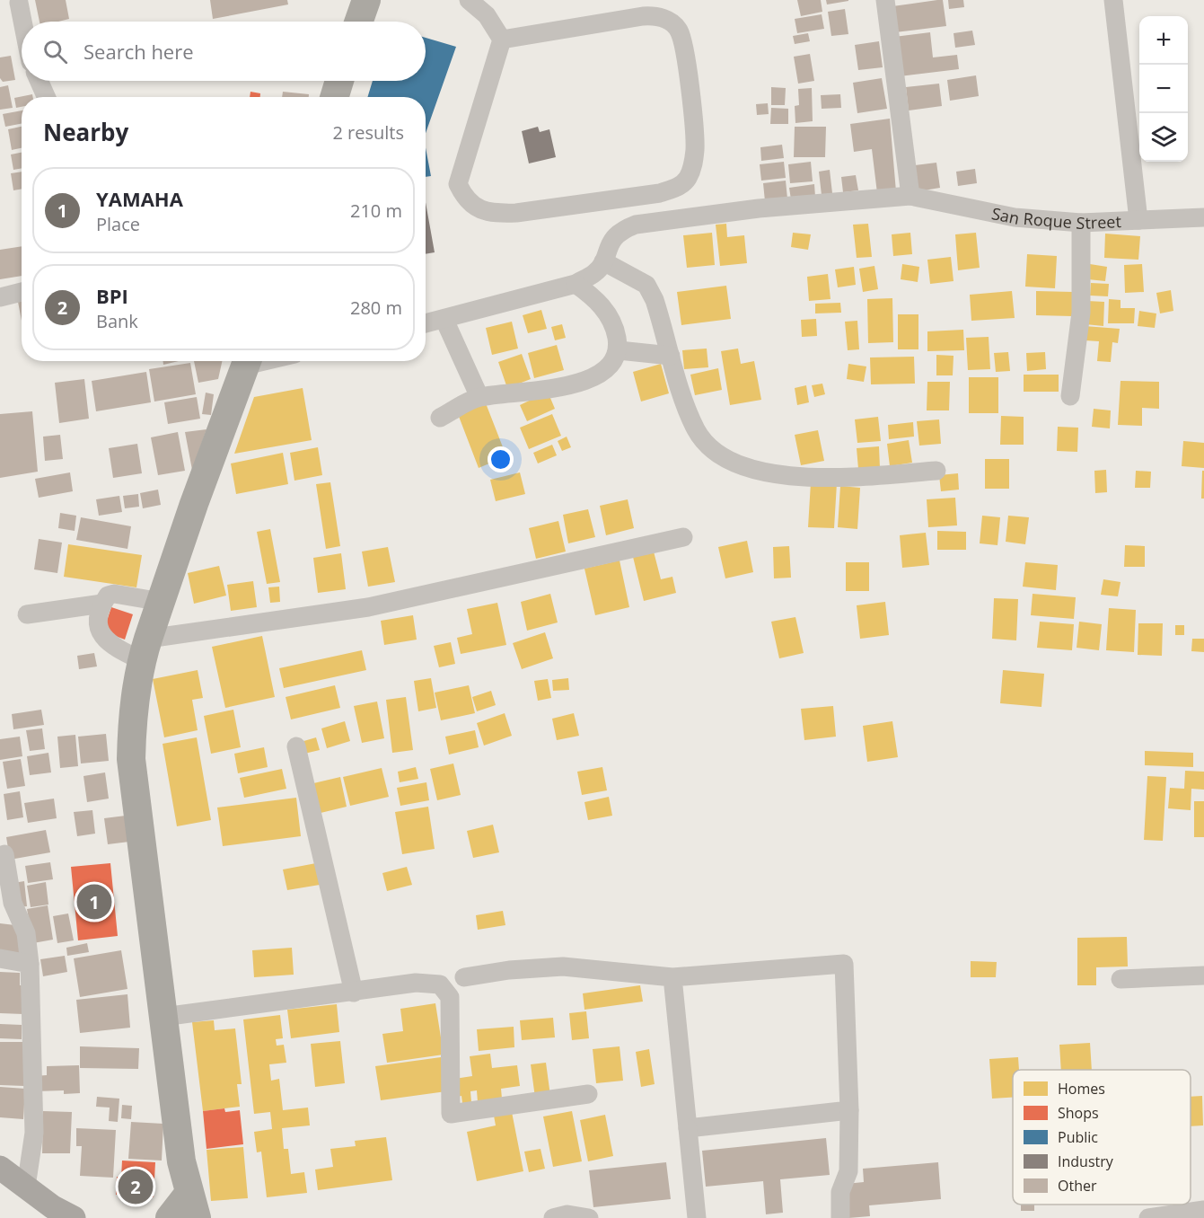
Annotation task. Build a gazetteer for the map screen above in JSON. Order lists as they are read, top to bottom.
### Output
{
  "streets": {
    "street": ["San Roque Street"]
  },
  "legend": [
    "Homes",
    "Shops",
    "Public",
    "Industry",
    "Other"
  ],
  "page": {
    "map_buttons": ["+", "−"],
    "search": "Search here",
    "heading": ["Nearby", "2 results"],
    "list": [
      {
        "mark": "1",
        "name": "YAMAHA",
        "note": "Place",
        "value": "210 m"
      },
      {
        "mark": "2",
        "name": "BPI",
        "note": "Bank",
        "value": "280 m"
      }
    ],
    "pins": ["1", "2"]
  }
}
